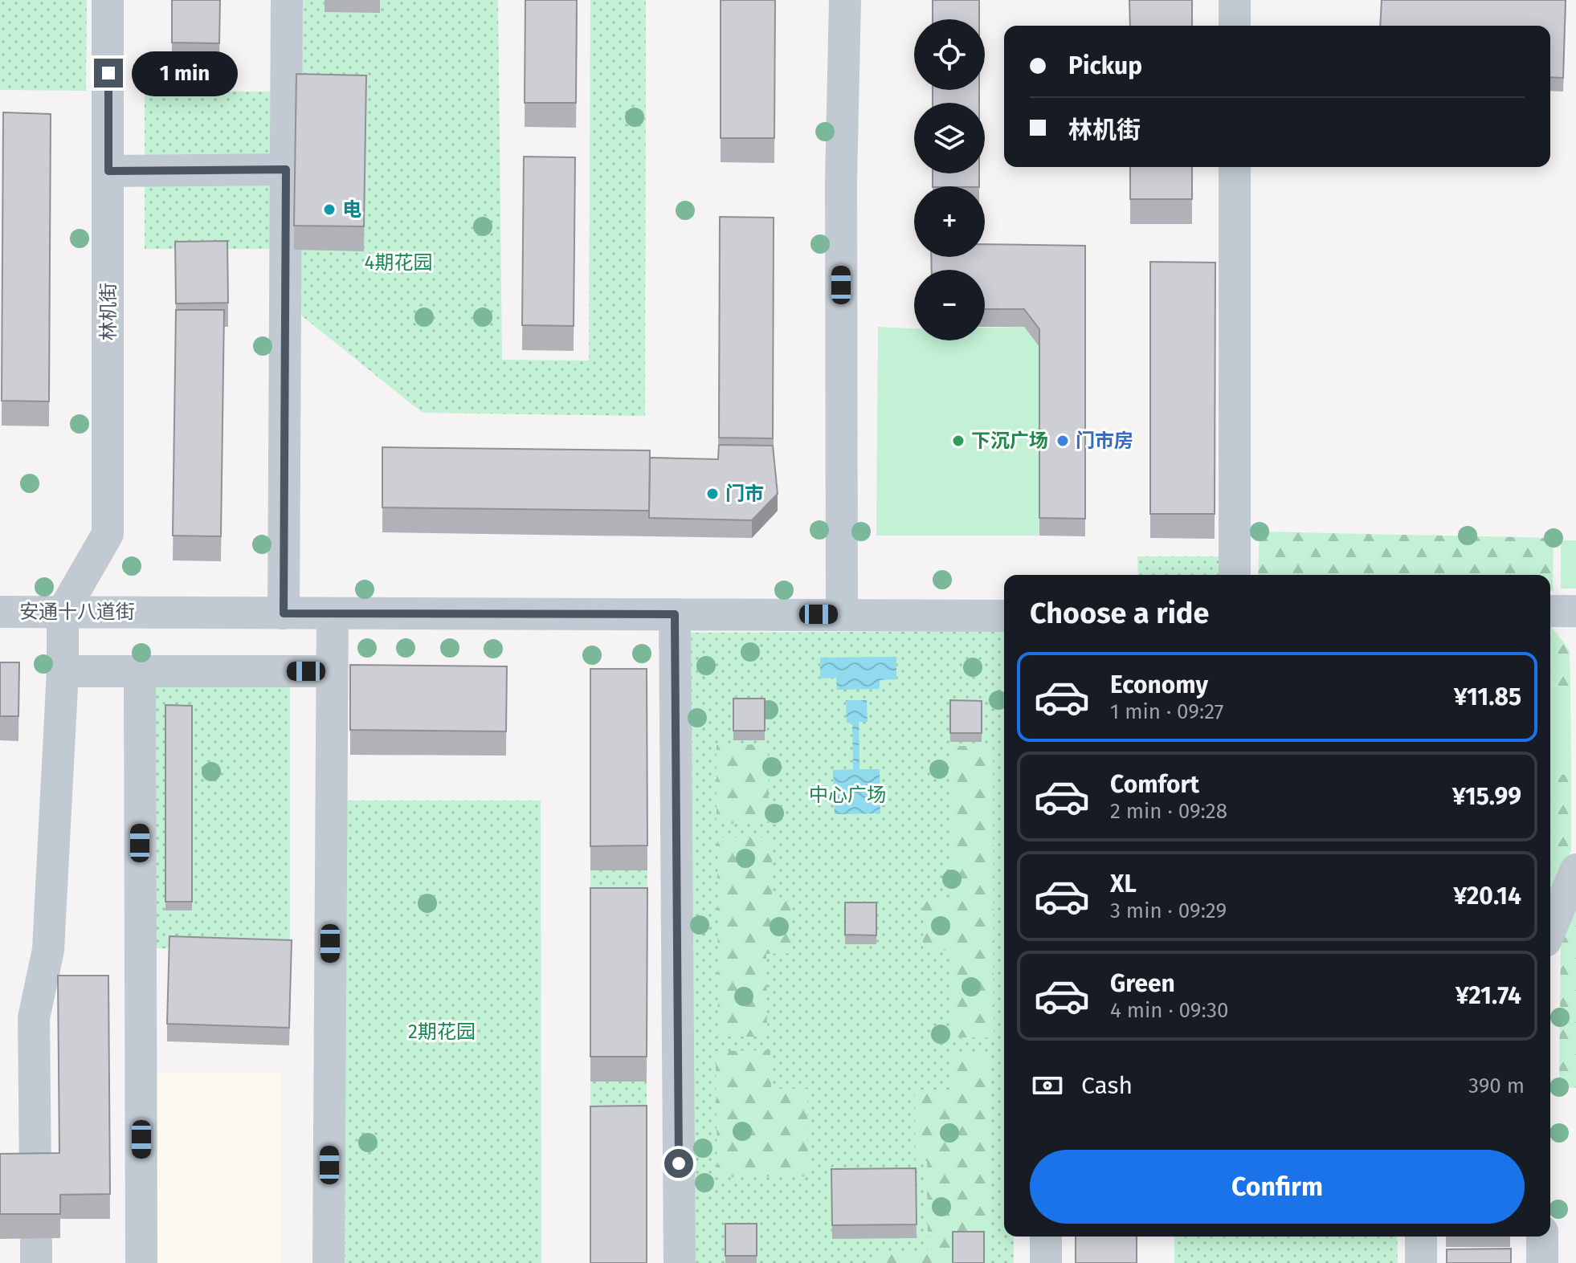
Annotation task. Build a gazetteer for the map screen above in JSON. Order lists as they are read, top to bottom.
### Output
{
  "streets": {
    "street": ["林机街", "安通十八道街"]
  },
  "crossings": [
    ["林机街", "安通十八道街"]
  ],
  "parks": ["4期花园", "中心广场", "2期花园"],
  "places": [
    "电",
    "下沉广场",
    "门市房",
    "门市"
  ],
  "page": {
    "map_buttons": ["+", "−"],
    "banner": ["Pickup", "林机街"],
    "bubble": "1 min",
    "heading": "Choose a ride",
    "list": [
      {
        "name": "Economy",
        "note": "1 min · 09:27",
        "value": "¥11.85"
      },
      {
        "name": "Comfort",
        "note": "2 min · 09:28",
        "value": "¥15.99"
      },
      {
        "name": "XL",
        "note": "3 min · 09:29",
        "value": "¥20.14"
      },
      {
        "name": "Green",
        "note": "4 min · 09:30",
        "value": "¥21.74"
      }
    ],
    "pay": ["Cash", "390 m"],
    "buttons": "Confirm"
  }
}
